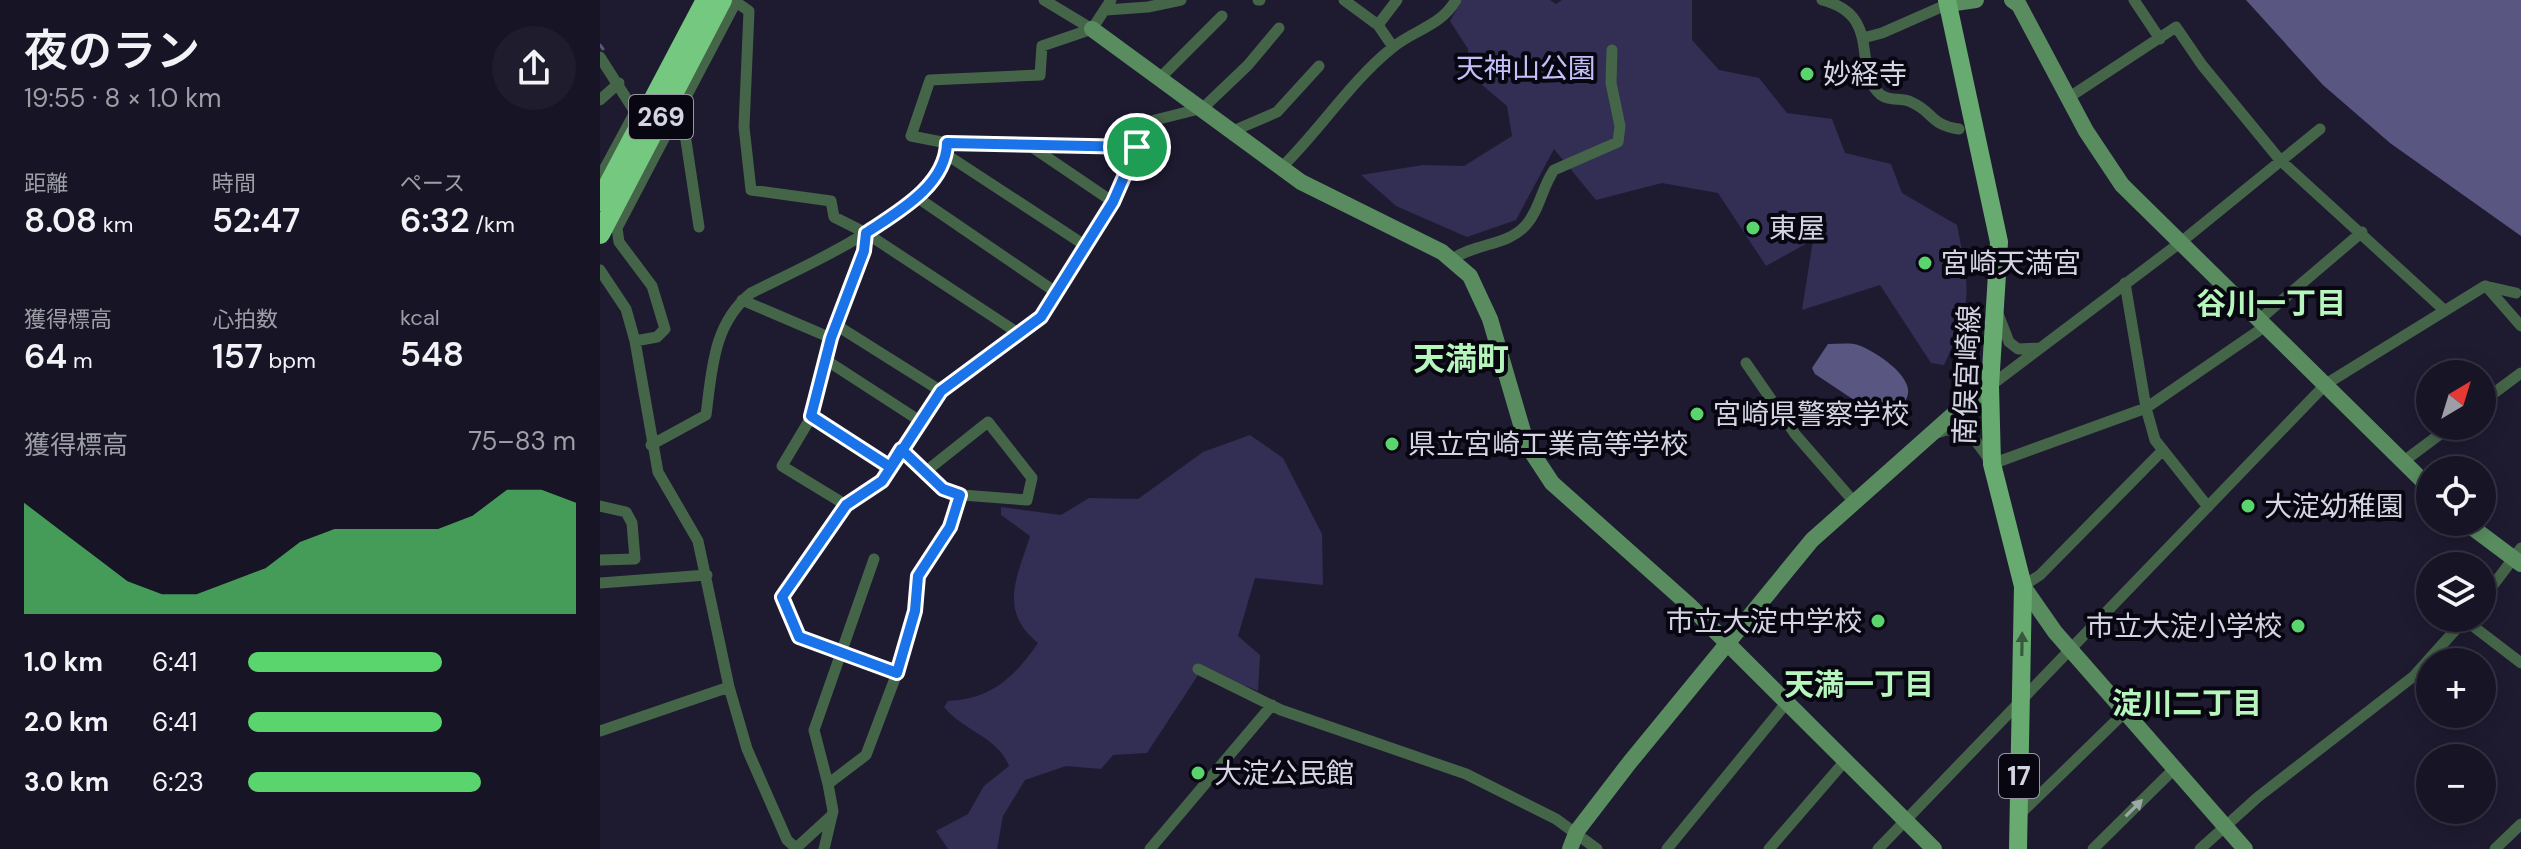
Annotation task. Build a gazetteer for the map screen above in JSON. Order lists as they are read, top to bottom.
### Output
{
  "streets": {
    "highway": ["269"],
    "main road": ["南俣宮崎線", "17"]
  },
  "districts": [
    "谷川一丁目",
    "天満町",
    "天満一丁目",
    "淀川二丁目"
  ],
  "parks": ["天神山公園"],
  "places": [
    "妙経寺",
    "東屋",
    "宮崎天満宮",
    "宮崎県警察学校",
    "県立宮崎工業高等学校",
    "大淀幼稚園",
    "市立大淀中学校",
    "市立大淀小学校",
    "大淀公民館"
  ],
  "north": "top right",
  "page": {
    "heading": ["夜のラン", "19:55 · 8 × 1.0 km"],
    "stats": [
      ["距離", "8.08 km"],
      ["時間", "52:47"],
      ["ペース", "6:32 /km"],
      ["獲得標高", "64 m"],
      ["心拍数", "157 bpm"],
      ["kcal", "548"]
    ],
    "map_buttons": ["+", "−"],
    "chart": ["獲得標高", "75–83 m"],
    "list": [
      {
        "name": "1.0 km",
        "note": "6:41"
      },
      {
        "name": "2.0 km",
        "note": "6:41"
      },
      {
        "name": "3.0 km",
        "note": "6:23"
      }
    ]
  }
}
